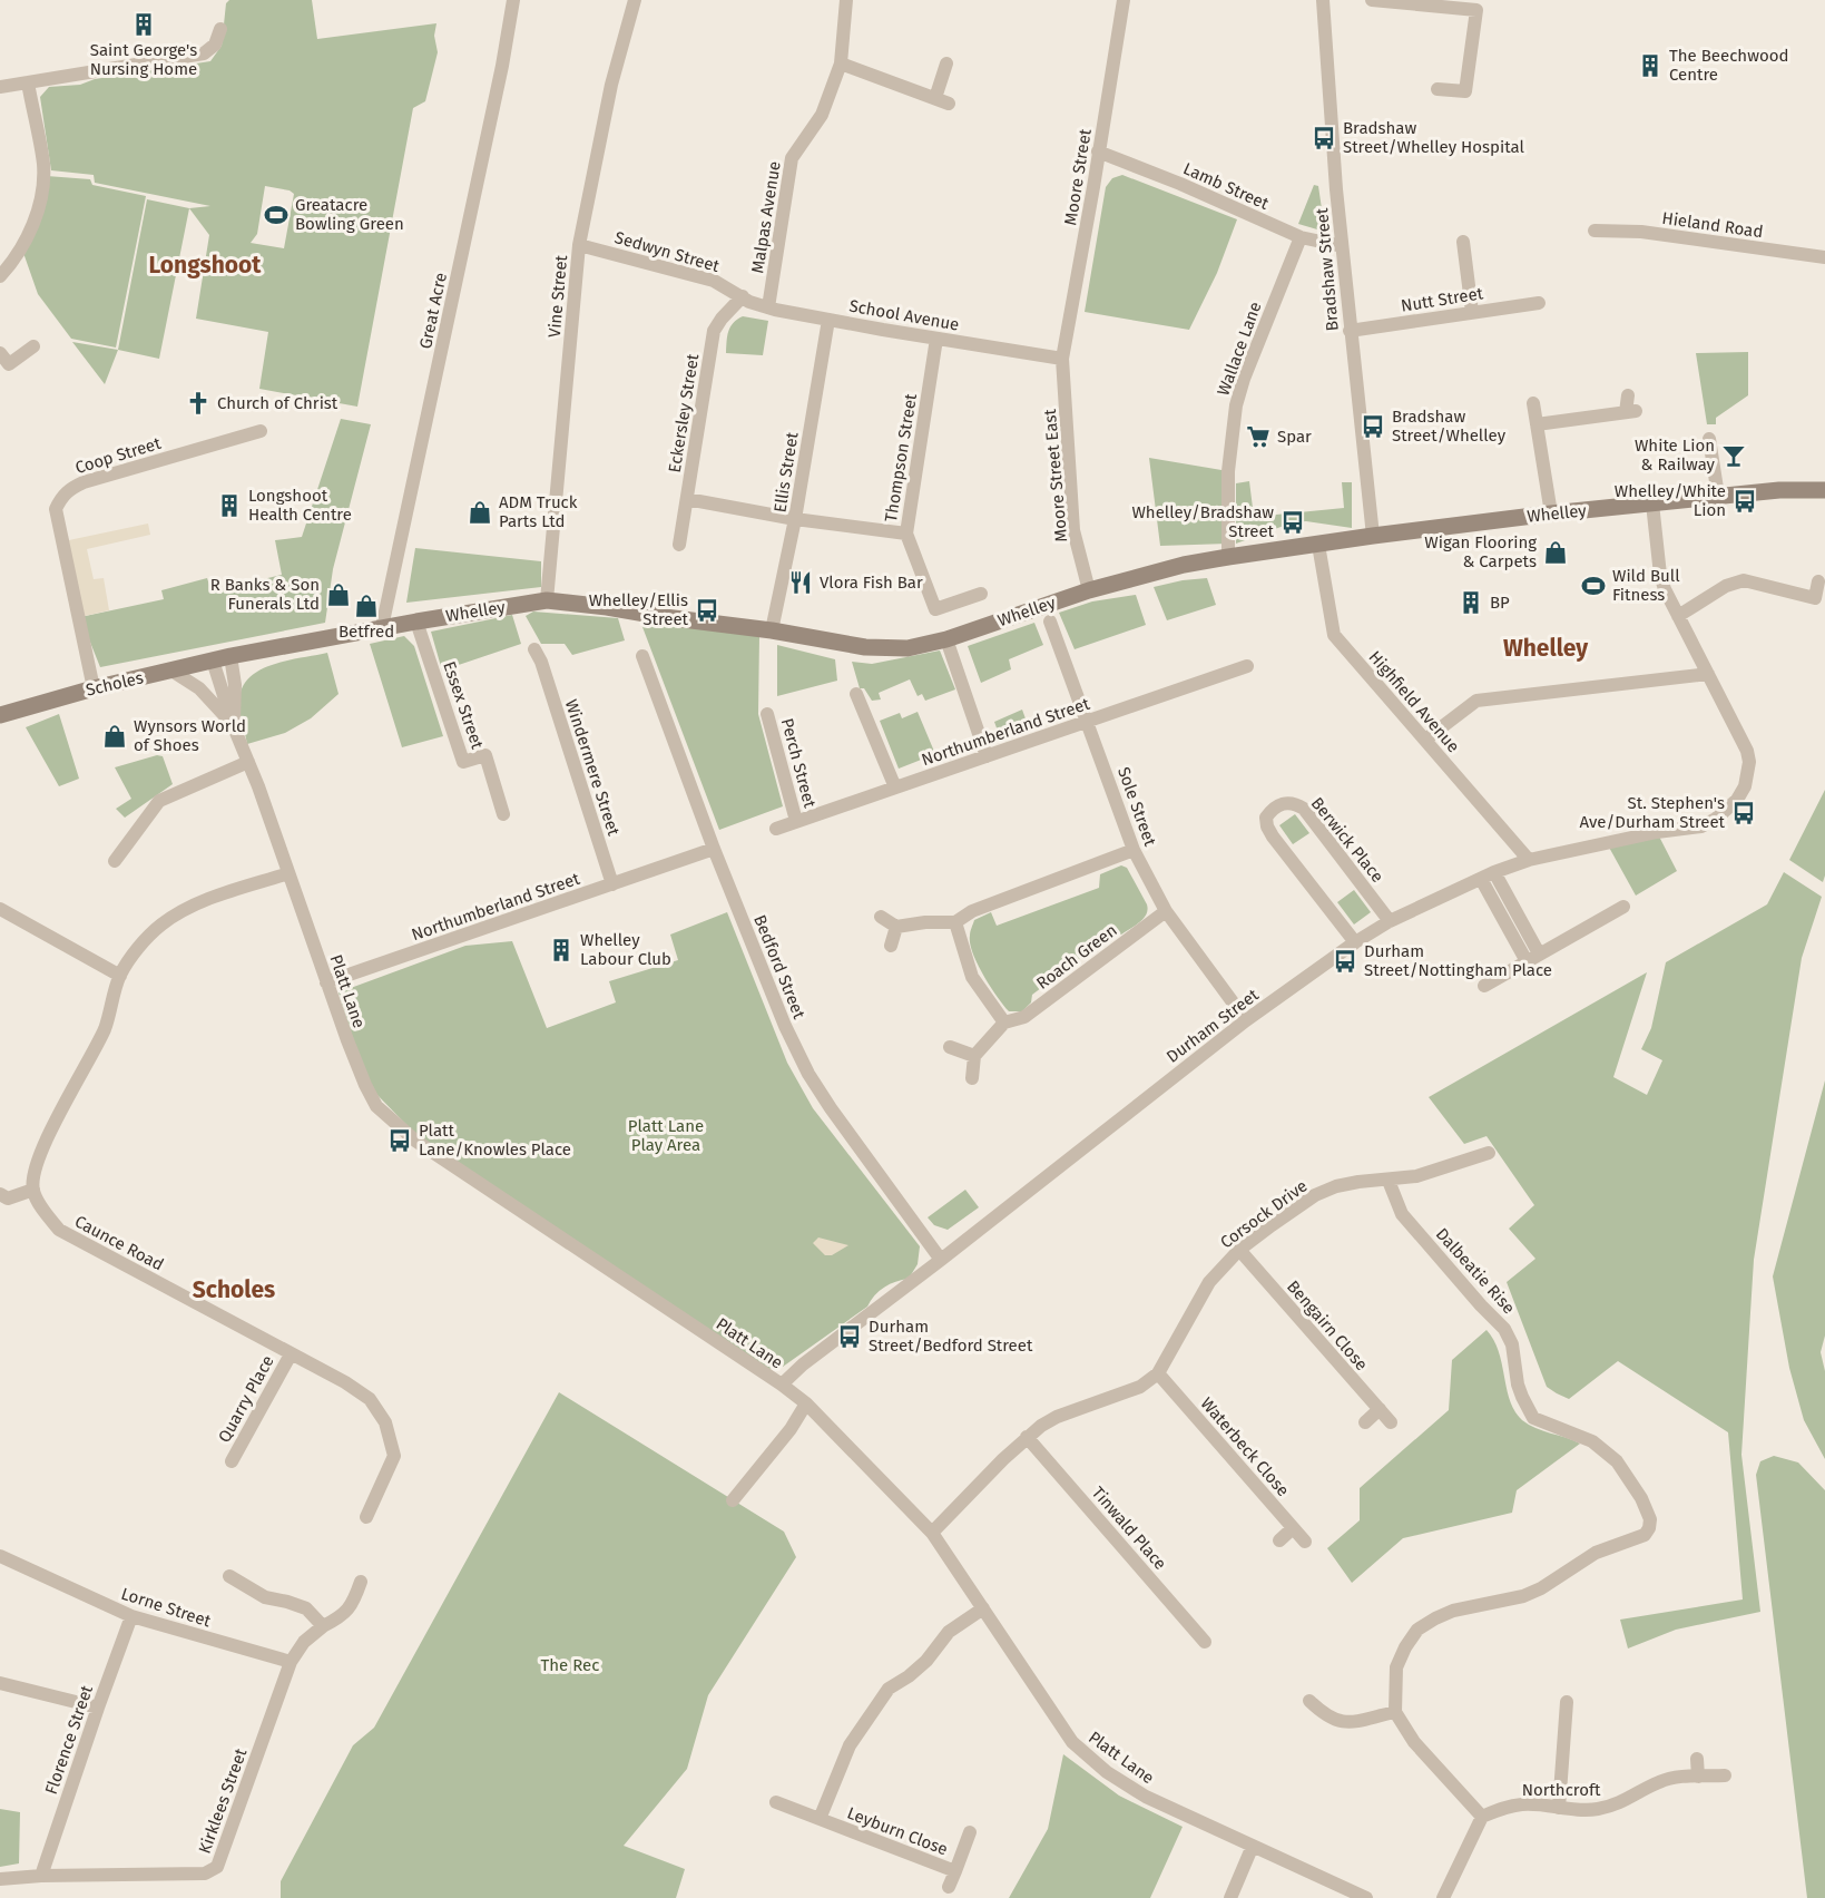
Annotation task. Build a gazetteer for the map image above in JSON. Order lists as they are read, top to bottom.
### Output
{
  "streets": {
    "main road": ["Whelley", "Scholes"],
    "street": [
      "Moore Street",
      "Lamb Street",
      "Malpas Avenue",
      "Hieland Road",
      "Sedwyn Street",
      "Bradshaw Street",
      "Vine Street",
      "Nutt Street",
      "Great Acre",
      "School Avenue",
      "Wallace Lane",
      "Eckersley Street",
      "Coop Street",
      "Thompson Street",
      "Ellis Street",
      "Moore Street East",
      "Highfield Avenue",
      "Essex Street",
      "Northumberland Street",
      "Perch Street",
      "Windermere Street",
      "Sole Street",
      "Berwick Place",
      "Roach Green",
      "Bedford Street",
      "Platt Lane",
      "Durham Street",
      "Corsock Drive",
      "Caunce Road",
      "Dalbeatie Rise",
      "Bengairn Close",
      "Quarry Place",
      "Waterbeck Close",
      "Tinwald Place",
      "Lorne Street",
      "Florence Street",
      "Northcroft",
      "Kirklees Street",
      "Leyburn Close"
    ]
  },
  "crossings": [
    ["Moore Street", "Lamb Street"],
    ["Moore Street", "School Avenue"],
    ["Moore Street", "Moore Street East"],
    ["Lamb Street", "Bradshaw Street"],
    ["Lamb Street", "Wallace Lane"],
    ["Malpas Avenue", "School Avenue"],
    ["Sedwyn Street", "Vine Street"],
    ["Sedwyn Street", "School Avenue"],
    ["Sedwyn Street", "Eckersley Street"],
    ["Bradshaw Street", "Nutt Street"],
    ["Bradshaw Street", "Whelley"],
    ["Vine Street", "Whelley"],
    ["Great Acre", "Whelley"],
    ["School Avenue", "Eckersley Street"],
    ["School Avenue", "Thompson Street"],
    ["School Avenue", "Ellis Street"],
    ["School Avenue", "Moore Street East"],
    ["Wallace Lane", "Whelley"],
    ["Coop Street", "Scholes"],
    ["Ellis Street", "Whelley"],
    ["Moore Street East", "Whelley"],
    ["Whelley", "Scholes"],
    ["Whelley", "Highfield Avenue"],
    ["Whelley", "Essex Street"],
    ["Whelley", "Platt Lane"],
    ["Scholes", "Platt Lane"],
    ["Highfield Avenue", "Durham Street"],
    ["Northumberland Street", "Perch Street"],
    ["Northumberland Street", "Windermere Street"],
    ["Northumberland Street", "Sole Street"],
    ["Northumberland Street", "Bedford Street"],
    ["Northumberland Street", "Platt Lane"],
    ["Sole Street", "Roach Green"],
    ["Sole Street", "Durham Street"],
    ["Berwick Place", "Durham Street"],
    ["Bedford Street", "Durham Street"],
    ["Platt Lane", "Durham Street"],
    ["Platt Lane", "Corsock Drive"],
    ["Platt Lane", "Leyburn Close"],
    ["Corsock Drive", "Dalbeatie Rise"],
    ["Corsock Drive", "Bengairn Close"],
    ["Corsock Drive", "Waterbeck Close"],
    ["Corsock Drive", "Tinwald Place"],
    ["Caunce Road", "Quarry Place"],
    ["Lorne Street", "Florence Street"],
    ["Lorne Street", "Kirklees Street"],
    ["Florence Street", "Kirklees Street"]
  ],
  "districts": ["Longshoot", "Whelley", "Scholes"],
  "parks": ["Platt Lane Play Area", "The Rec"],
  "places": {
    "building": [
      "Saint George's Nursing Home",
      "The Beechwood Centre",
      "Longshoot Health Centre",
      "BP",
      "Whelley Labour Club"
    ],
    "bus stop": [
      "Bradshaw Street/Whelley Hospital",
      "Bradshaw Street/Whelley",
      "Whelley/White Lion",
      "Whelley/Bradshaw Street",
      "Whelley/Ellis Street",
      "St. Stephen's Ave/Durham Street",
      "Durham Street/Nottingham Place",
      "Platt Lane/Knowles Place",
      "Durham Street/Bedford Street"
    ],
    "sports": ["Greatacre Bowling Green", "Wild Bull Fitness"],
    "church": ["Church of Christ"],
    "supermarket": ["Spar"],
    "bar": ["White Lion & Railway"],
    "shop": [
      "ADM Truck Parts Ltd",
      "Wigan Flooring & Carpets",
      "R Banks & Son Funerals Ltd",
      "Betfred",
      "Wynsors World of Shoes"
    ],
    "restaurant": ["Vlora Fish Bar"]
  }
}
